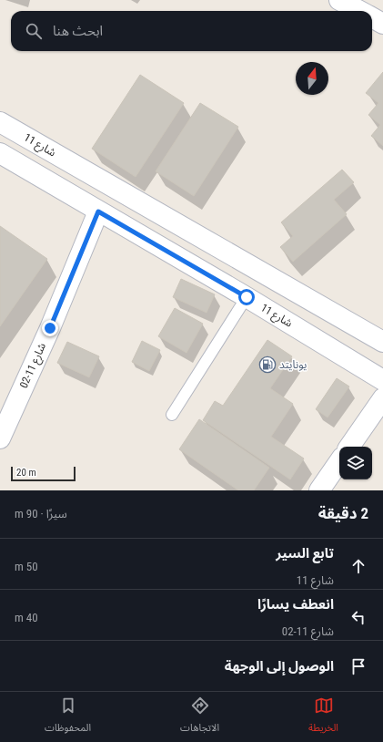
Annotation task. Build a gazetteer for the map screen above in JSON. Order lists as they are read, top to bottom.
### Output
{
  "streets": {
    "main road": ["شارع 11", "شارع 11-02"]
  },
  "crossings": [
    ["شارع 11", "شارع 11-02"]
  ],
  "places": {
    "fuel station": ["يونايتد"]
  },
  "scale_bar": "20 m",
  "north": "top",
  "page": {
    "search": "ابحث هنا",
    "scale": "20 m",
    "heading": ["2 دقيقة", "سيرًا · 90 m"],
    "list": [
      ["تابع السير", "شارع 11", "50 m"],
      ["انعطف يسارًا", "شارع 11-02", "40 m"],
      "الوصول إلى الوجهة"
    ],
    "nav": ["الخريطة", "الاتجاهات", "المحفوظات"]
  }
}
